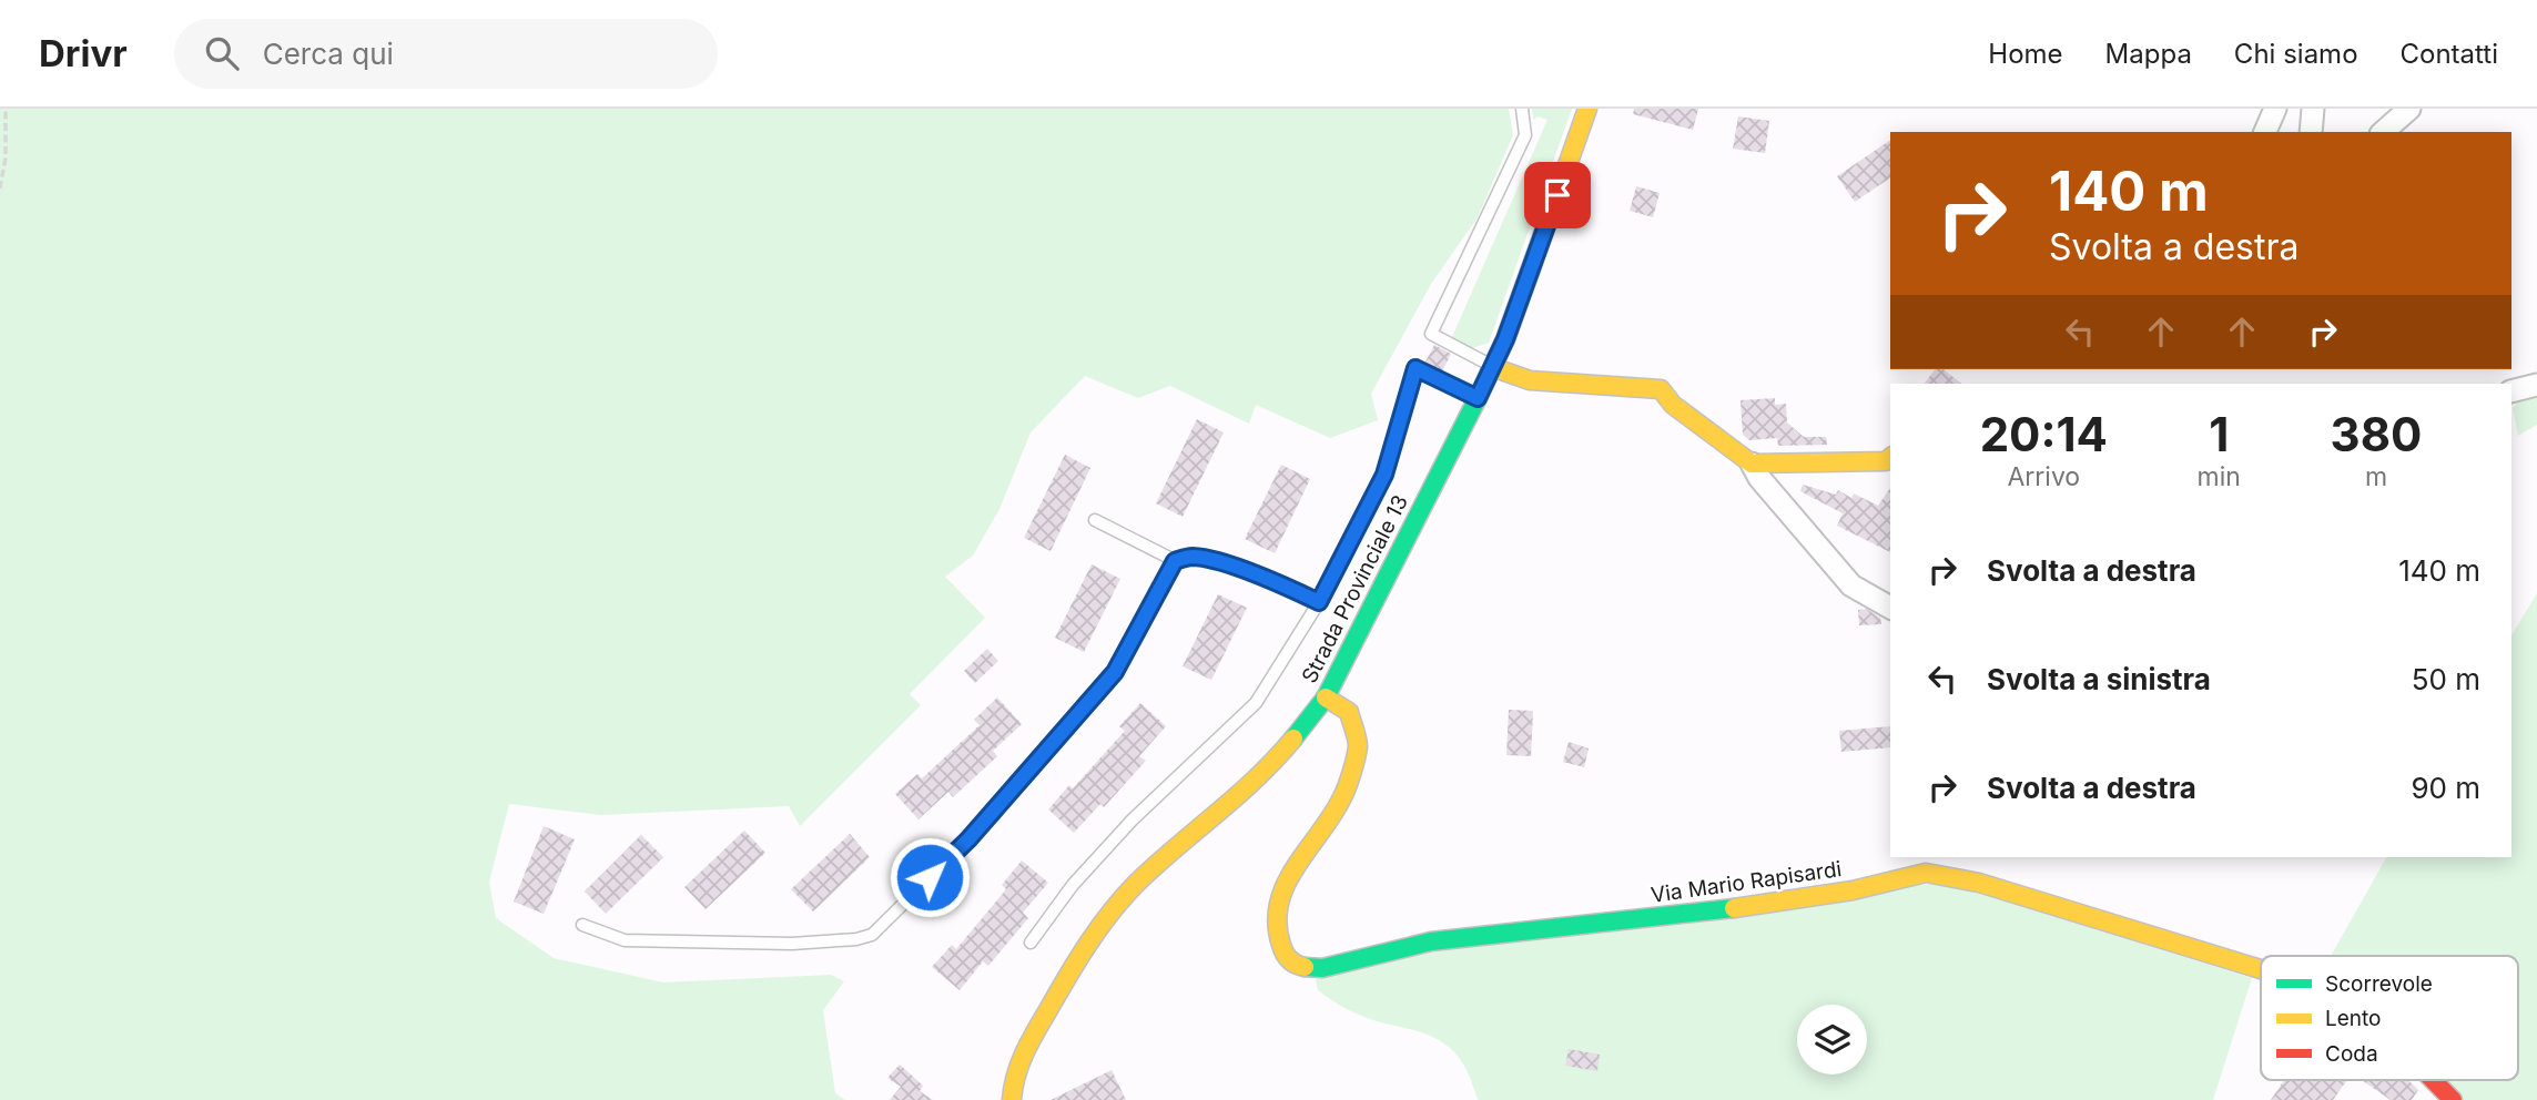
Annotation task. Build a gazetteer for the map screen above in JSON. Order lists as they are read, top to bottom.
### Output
{
  "streets": {
    "street": ["Strada Provinciale 13", "Via Mario Rapisardi"]
  },
  "crossings": [
    ["Strada Provinciale 13", "Via Mario Rapisardi"]
  ],
  "legend": ["Scorrevole", "Lento", "Coda"],
  "page": {
    "header": "Drivr",
    "search": "Cerca qui",
    "nav": [
      "Home",
      "Mappa",
      "Chi siamo",
      "Contatti"
    ],
    "turn": ["140 m", "Svolta a destra"],
    "eta": [
      "20:14",
      "Arrivo",
      "1",
      "min",
      "380",
      "m"
    ],
    "list": [
      {
        "name": "Svolta a destra",
        "value": "140 m"
      },
      {
        "name": "Svolta a sinistra",
        "value": "50 m"
      },
      {
        "name": "Svolta a destra",
        "value": "90 m"
      }
    ]
  }
}
